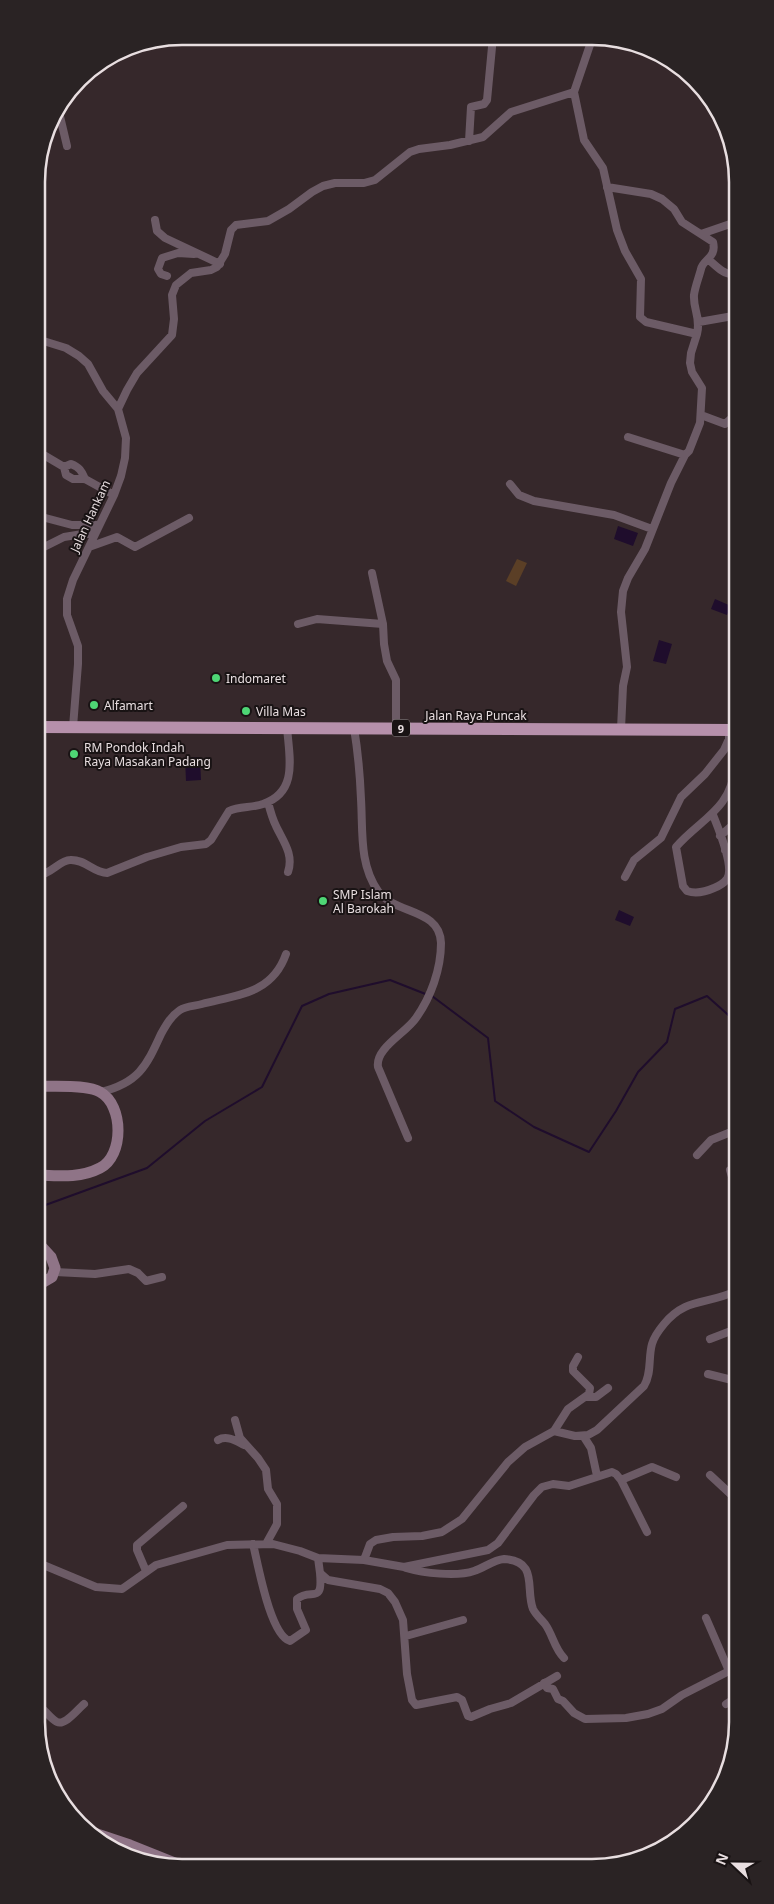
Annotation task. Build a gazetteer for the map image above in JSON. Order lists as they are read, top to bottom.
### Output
{
  "streets": {
    "highway": ["Jalan Raya Puncak", "9"],
    "street": ["Jalan Hankam"]
  },
  "crossings": [
    ["Jalan Hankam", "Jalan Raya Puncak"]
  ],
  "places": [
    "Indomaret",
    "Alfamart",
    "Villa Mas",
    "RM Pondok Indah Raya Masakan Padang",
    "SMP Islam Al Barokah"
  ],
  "north": "left"
}
